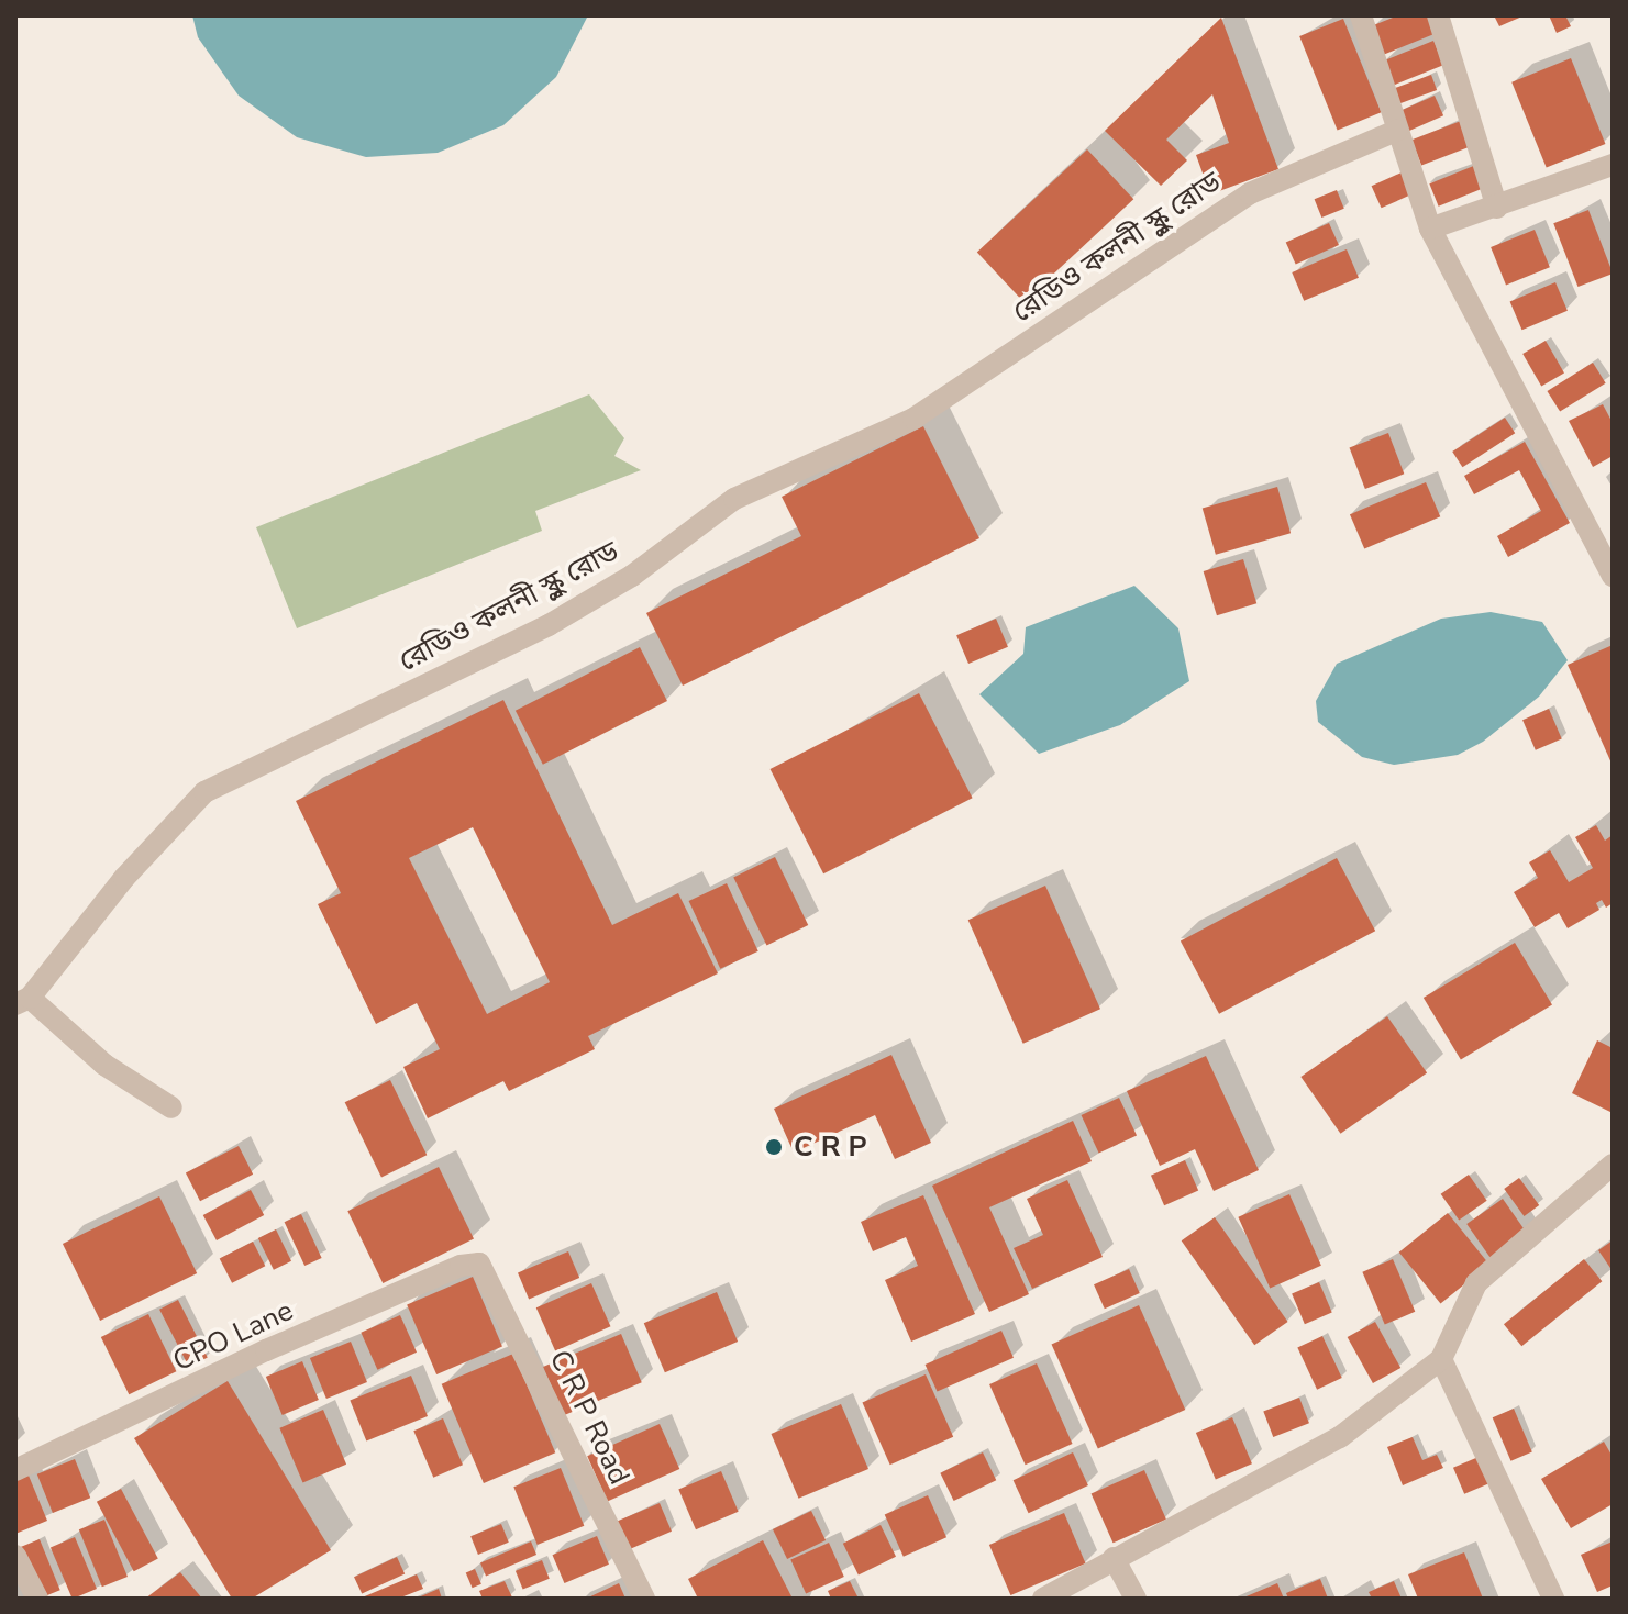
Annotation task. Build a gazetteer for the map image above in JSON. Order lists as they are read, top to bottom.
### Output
{
  "streets": {
    "street": ["রেডিও কলনী স্কুল রোড", "CPO Lane", "C R P Road"]
  },
  "crossings": [
    ["CPO Lane", "C R P Road"]
  ],
  "places": ["C R P"]
}
